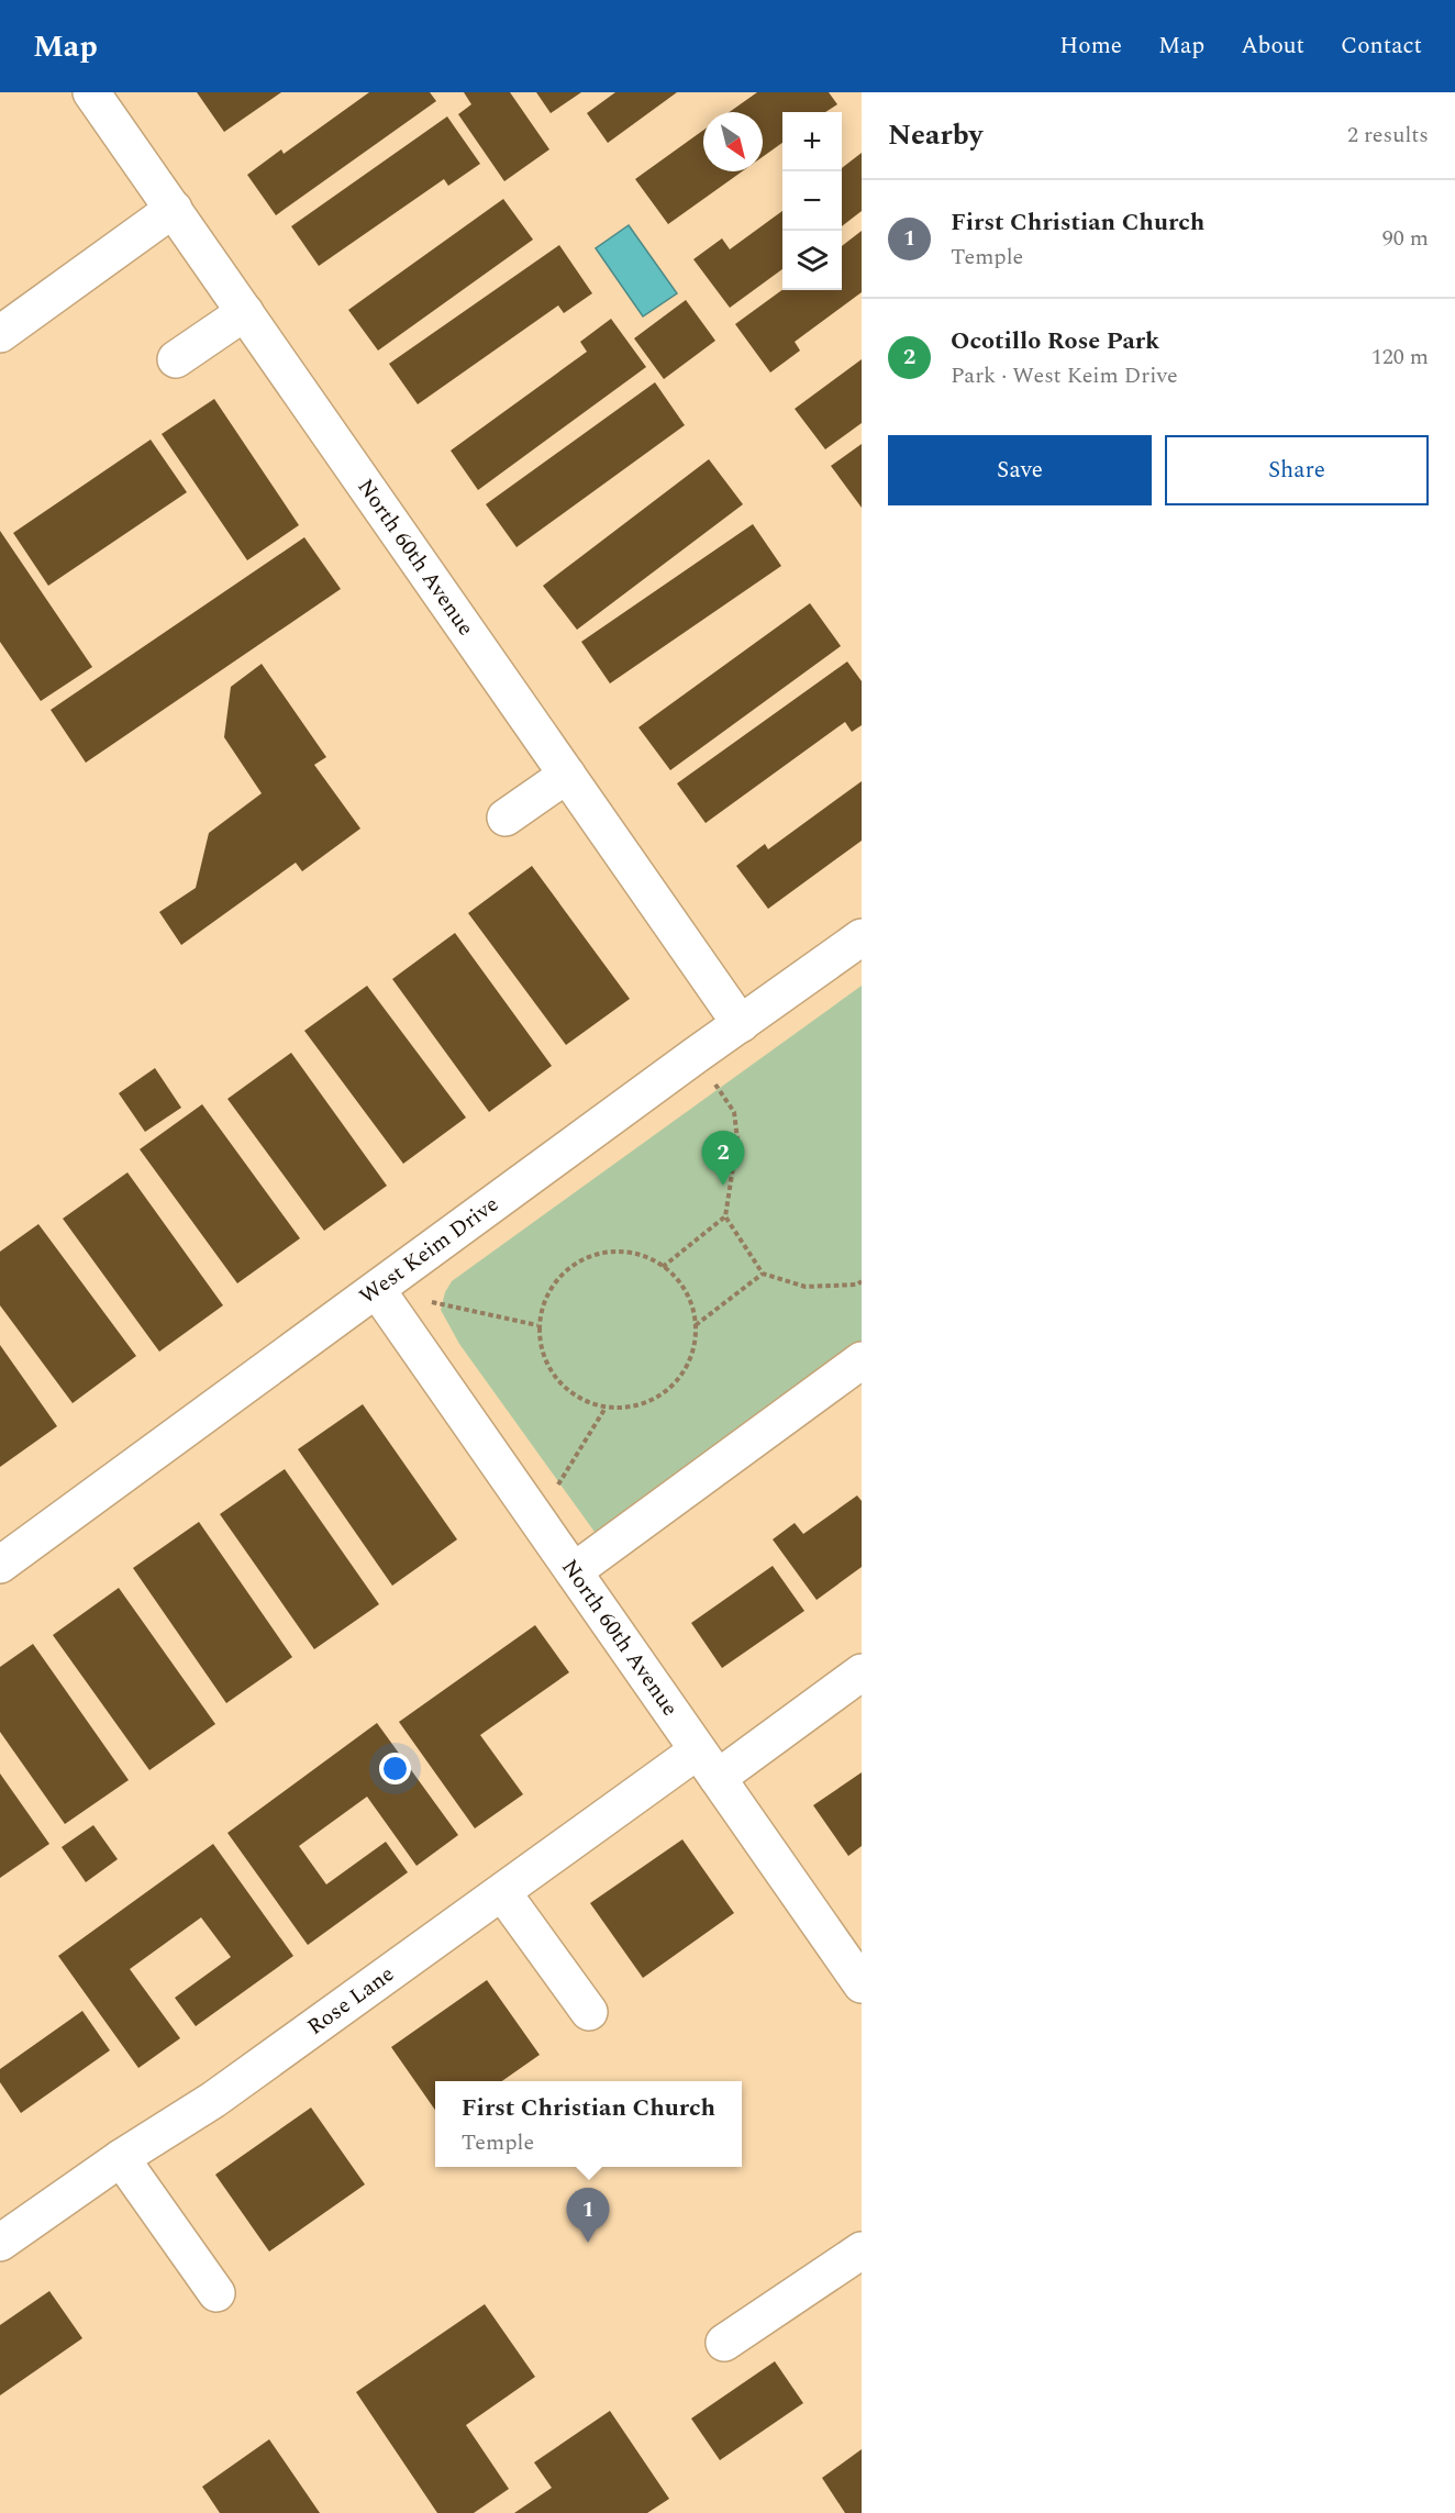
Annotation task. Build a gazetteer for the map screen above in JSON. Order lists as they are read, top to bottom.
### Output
{
  "streets": {
    "street": ["North 60th Avenue", "West Keim Drive", "Rose Lane"]
  },
  "crossings": [
    ["North 60th Avenue", "West Keim Drive"],
    ["North 60th Avenue", "Rose Lane"]
  ],
  "north": "bottom right",
  "page": {
    "header": "Map",
    "nav": [
      "Home",
      "Map",
      "About",
      "Contact"
    ],
    "heading": ["Nearby", "2 results"],
    "map_buttons": ["+", "−"],
    "list": [
      {
        "mark": "1",
        "name": "First Christian Church",
        "note": "Temple",
        "value": "90 m"
      },
      {
        "mark": "2",
        "name": "Ocotillo Rose Park",
        "note": "Park · West Keim Drive",
        "value": "120 m"
      }
    ],
    "buttons": ["Save", "Share"],
    "pins": ["2", "1"],
    "popup": ["First Christian Church", "Temple"]
  }
}
